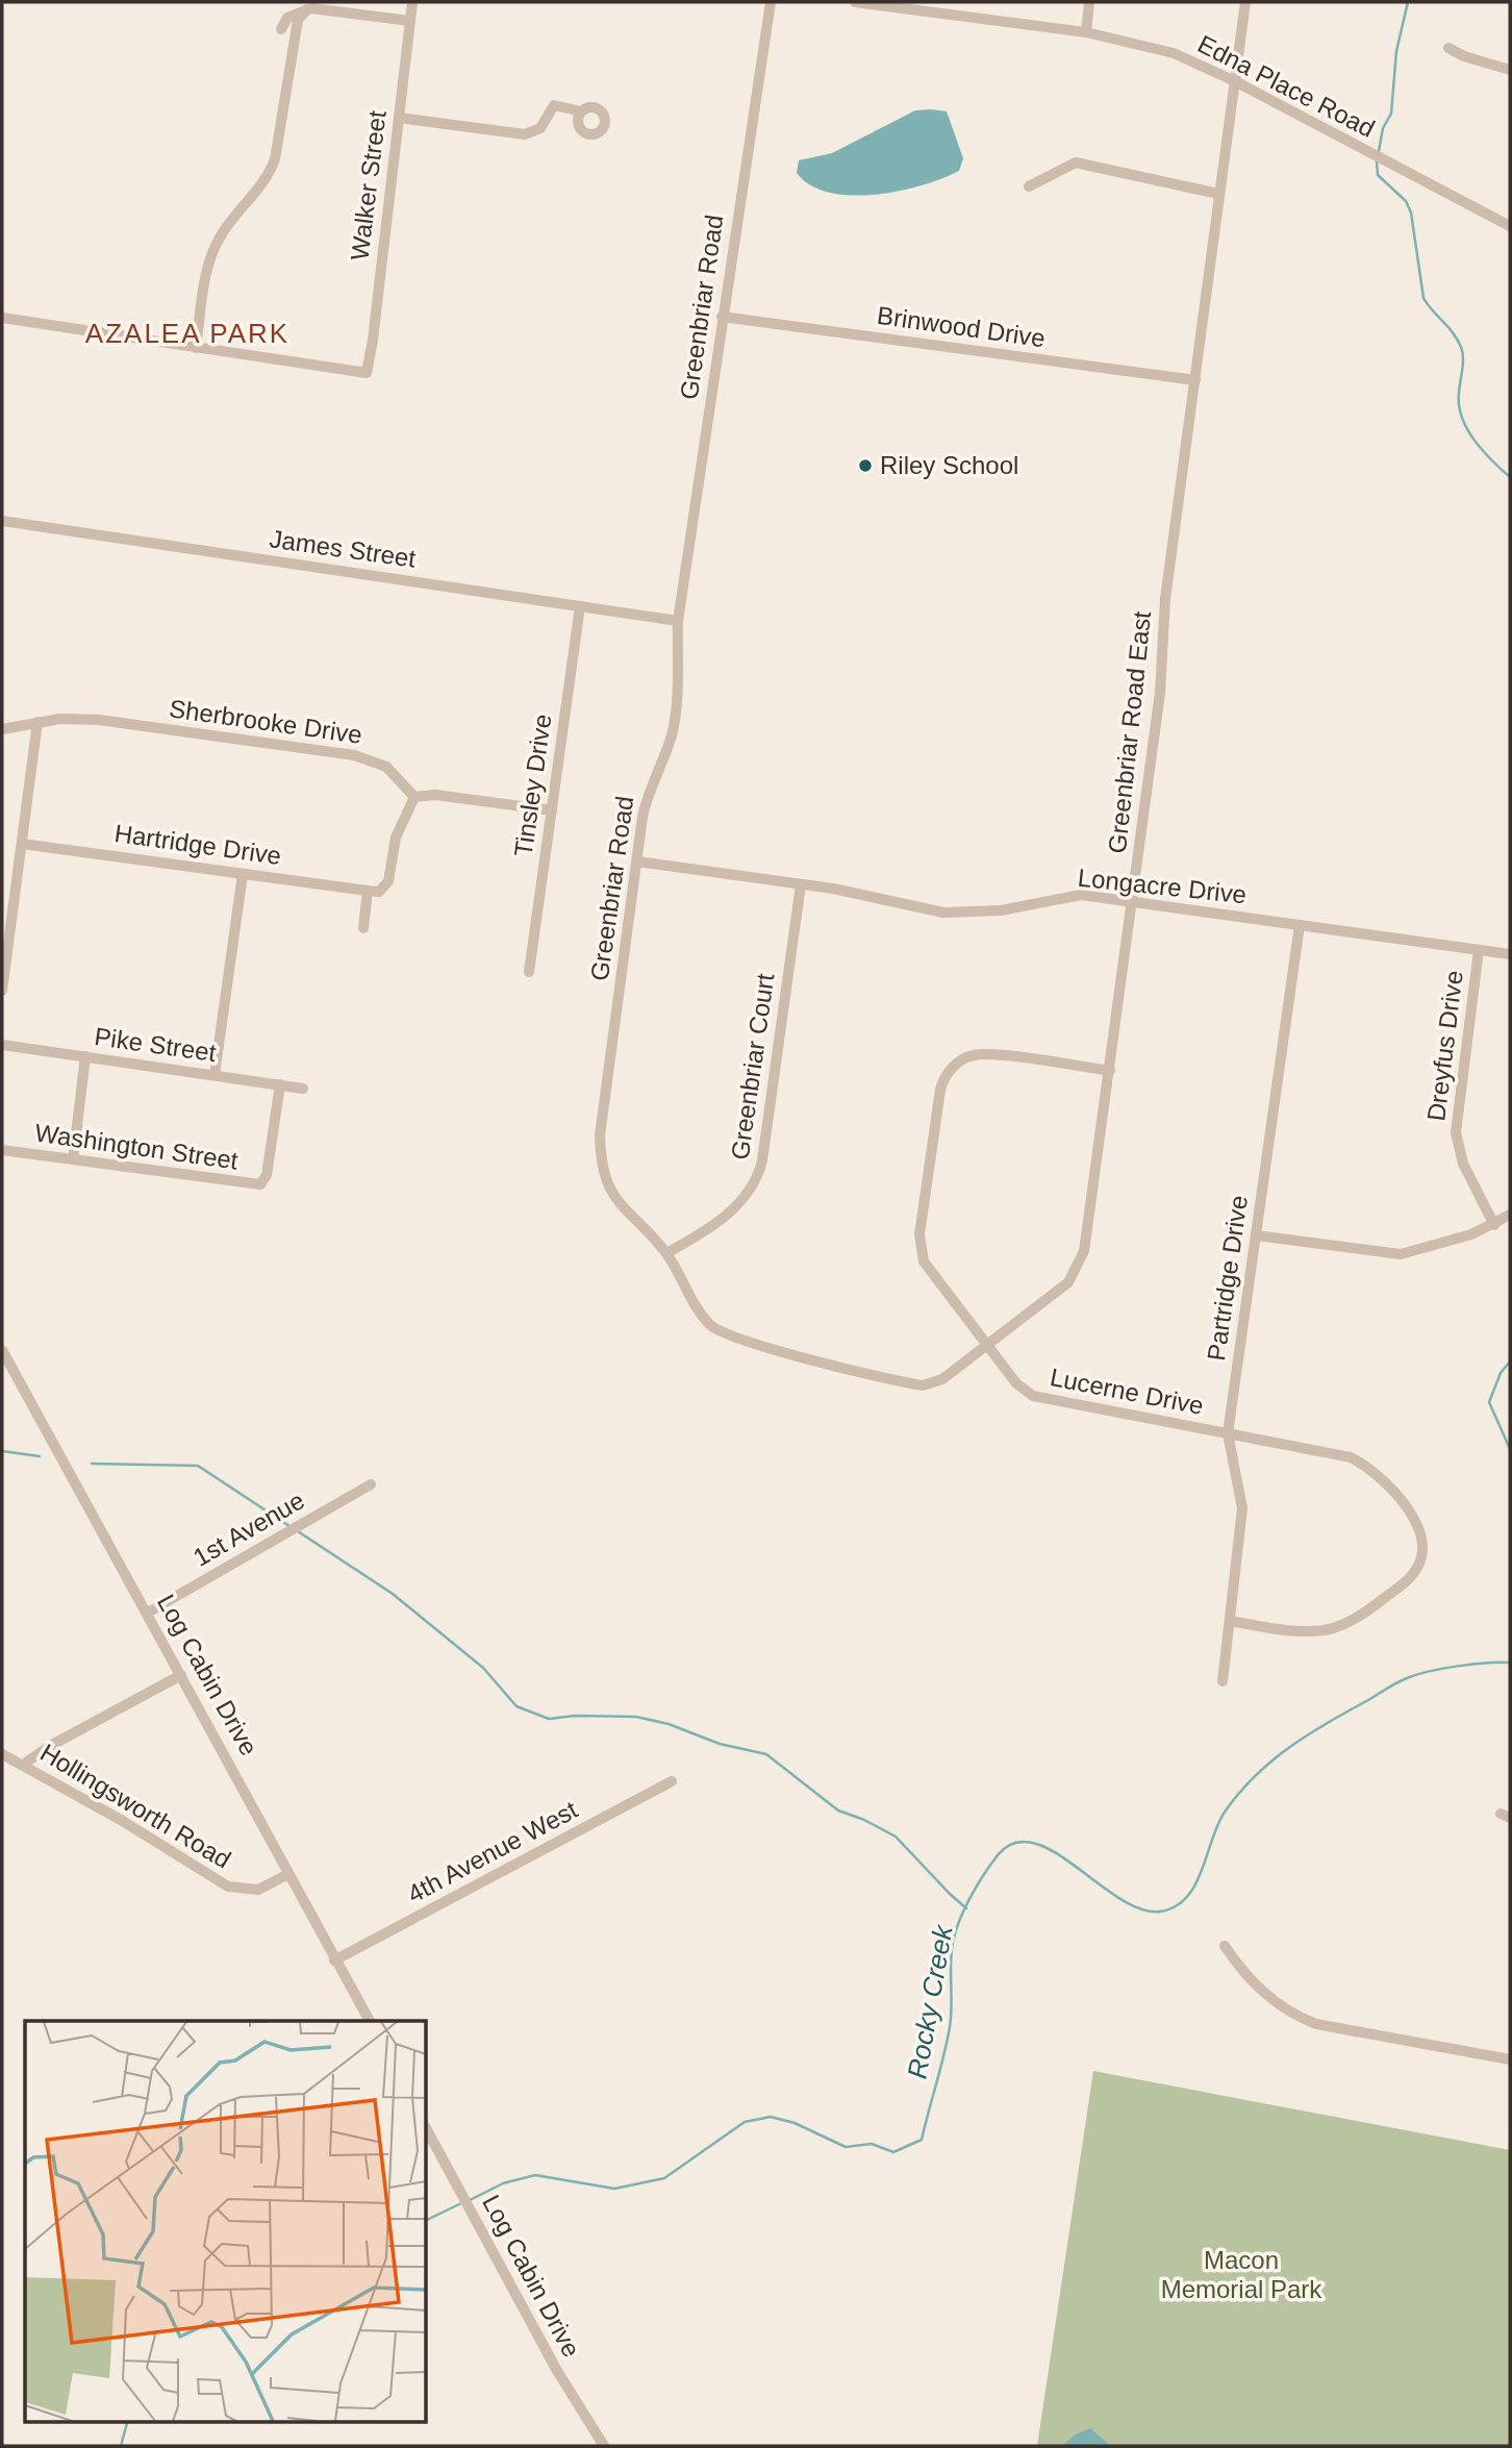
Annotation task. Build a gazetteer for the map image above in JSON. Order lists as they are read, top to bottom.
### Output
{
  "streets": {
    "street": [
      "Edna Place Road",
      "Walker Street",
      "Greenbriar Road",
      "Brinwood Drive",
      "James Street",
      "Sherbrooke Drive",
      "Greenbriar Road East",
      "Tinsley Drive",
      "Hartridge Drive",
      "Longacre Drive",
      "Pike Street",
      "Dreyfus Drive",
      "Greenbriar Court",
      "Washington Street",
      "Partridge Drive",
      "Lucerne Drive",
      "1st Avenue",
      "Log Cabin Drive",
      "Hollingsworth Road",
      "4th Avenue West"
    ]
  },
  "crossings": [
    ["Edna Place Road", "Greenbriar Road East"],
    ["Greenbriar Road", "Brinwood Drive"],
    ["Greenbriar Road", "James Street"],
    ["Greenbriar Road", "Greenbriar Road East"],
    ["Greenbriar Road", "Longacre Drive"],
    ["Greenbriar Road", "Greenbriar Court"],
    ["Greenbriar Road", "Lucerne Drive"],
    ["Brinwood Drive", "Greenbriar Road East"],
    ["James Street", "Tinsley Drive"],
    ["Greenbriar Road East", "Longacre Drive"],
    ["Greenbriar Road East", "Lucerne Drive"],
    ["Longacre Drive", "Dreyfus Drive"],
    ["Longacre Drive", "Greenbriar Court"],
    ["Longacre Drive", "Partridge Drive"],
    ["Pike Street", "Washington Street"],
    ["Partridge Drive", "Lucerne Drive"],
    ["1st Avenue", "Log Cabin Drive"],
    ["Log Cabin Drive", "Hollingsworth Road"],
    ["Log Cabin Drive", "4th Avenue West"]
  ],
  "districts": ["AZALEA PARK"],
  "water": ["Rocky Creek"],
  "parks": ["Macon Memorial Park"],
  "places": ["Riley School"]
}
